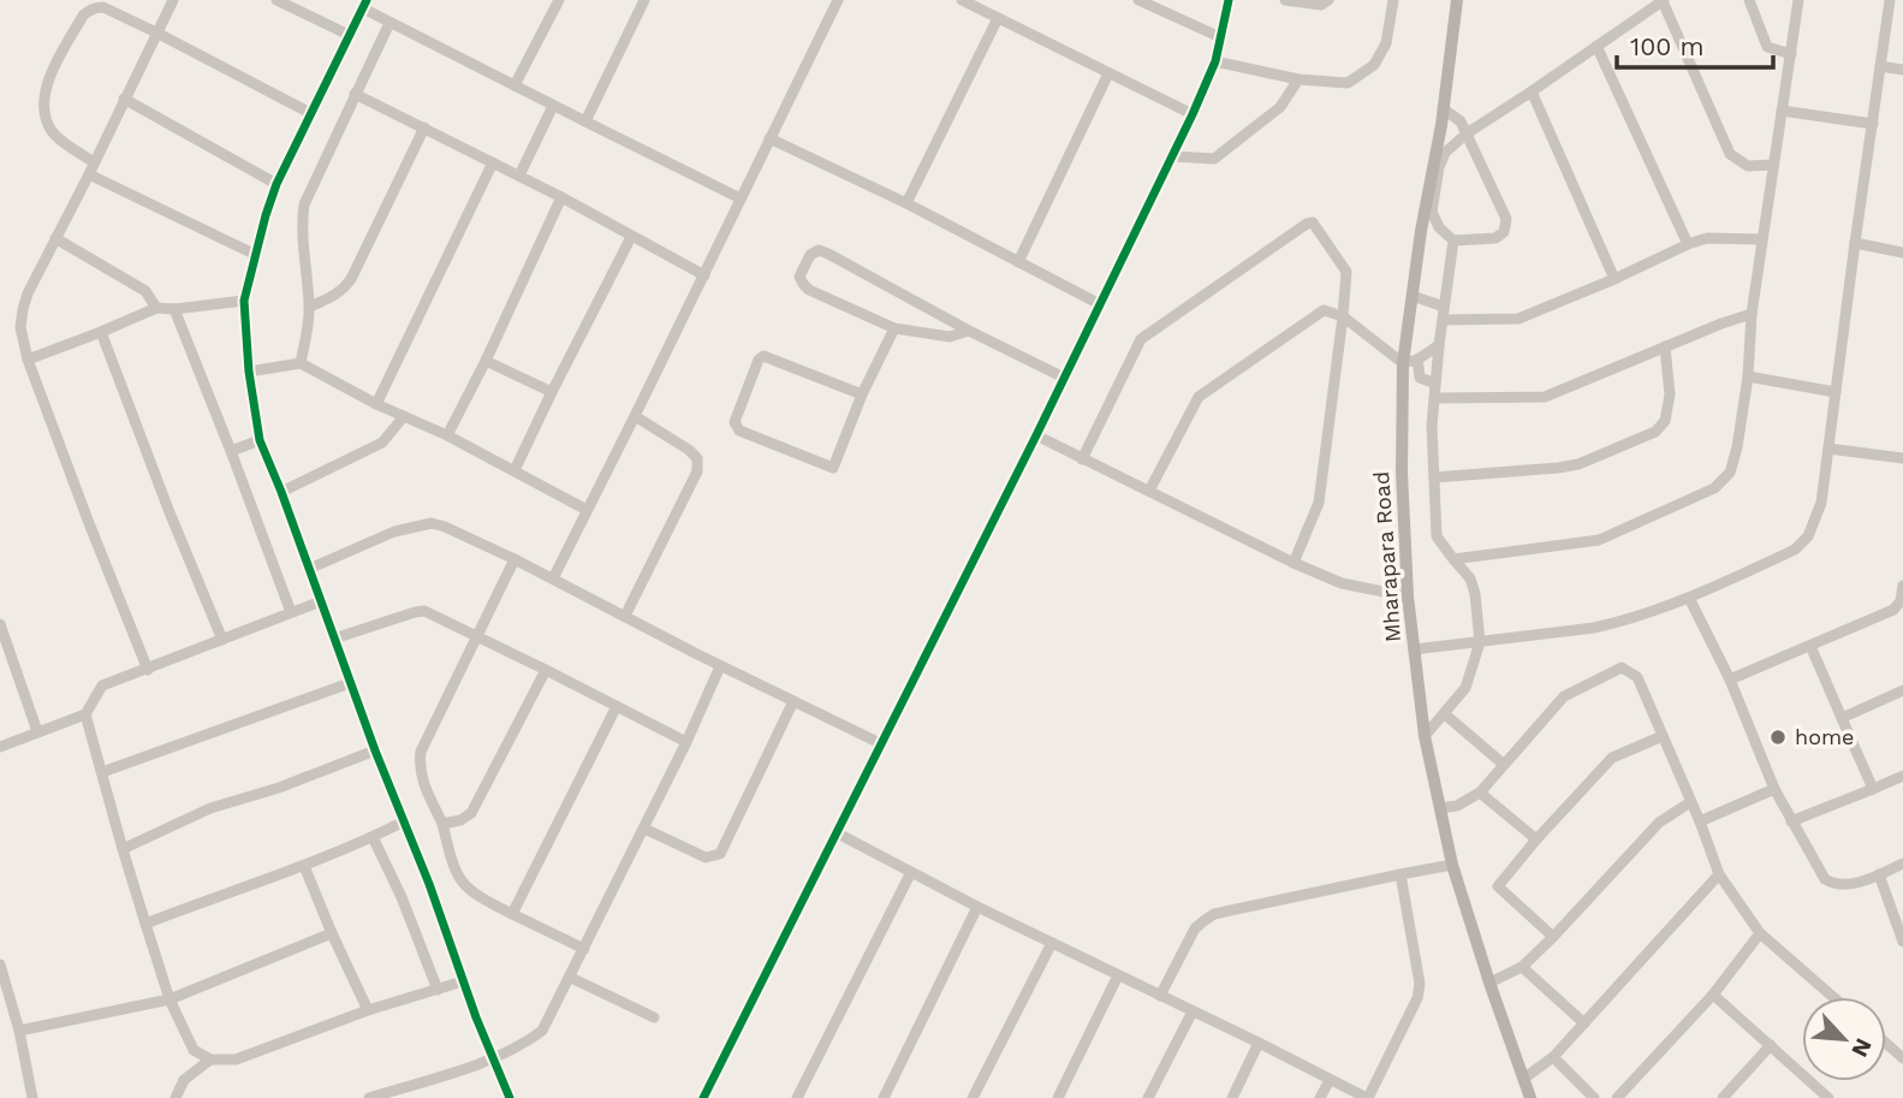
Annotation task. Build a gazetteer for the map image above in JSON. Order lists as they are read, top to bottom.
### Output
{
  "streets": {
    "main road": ["Mharapara Road"]
  },
  "places": ["home"],
  "scale_bar": "100 m",
  "north": "bottom right"
}
